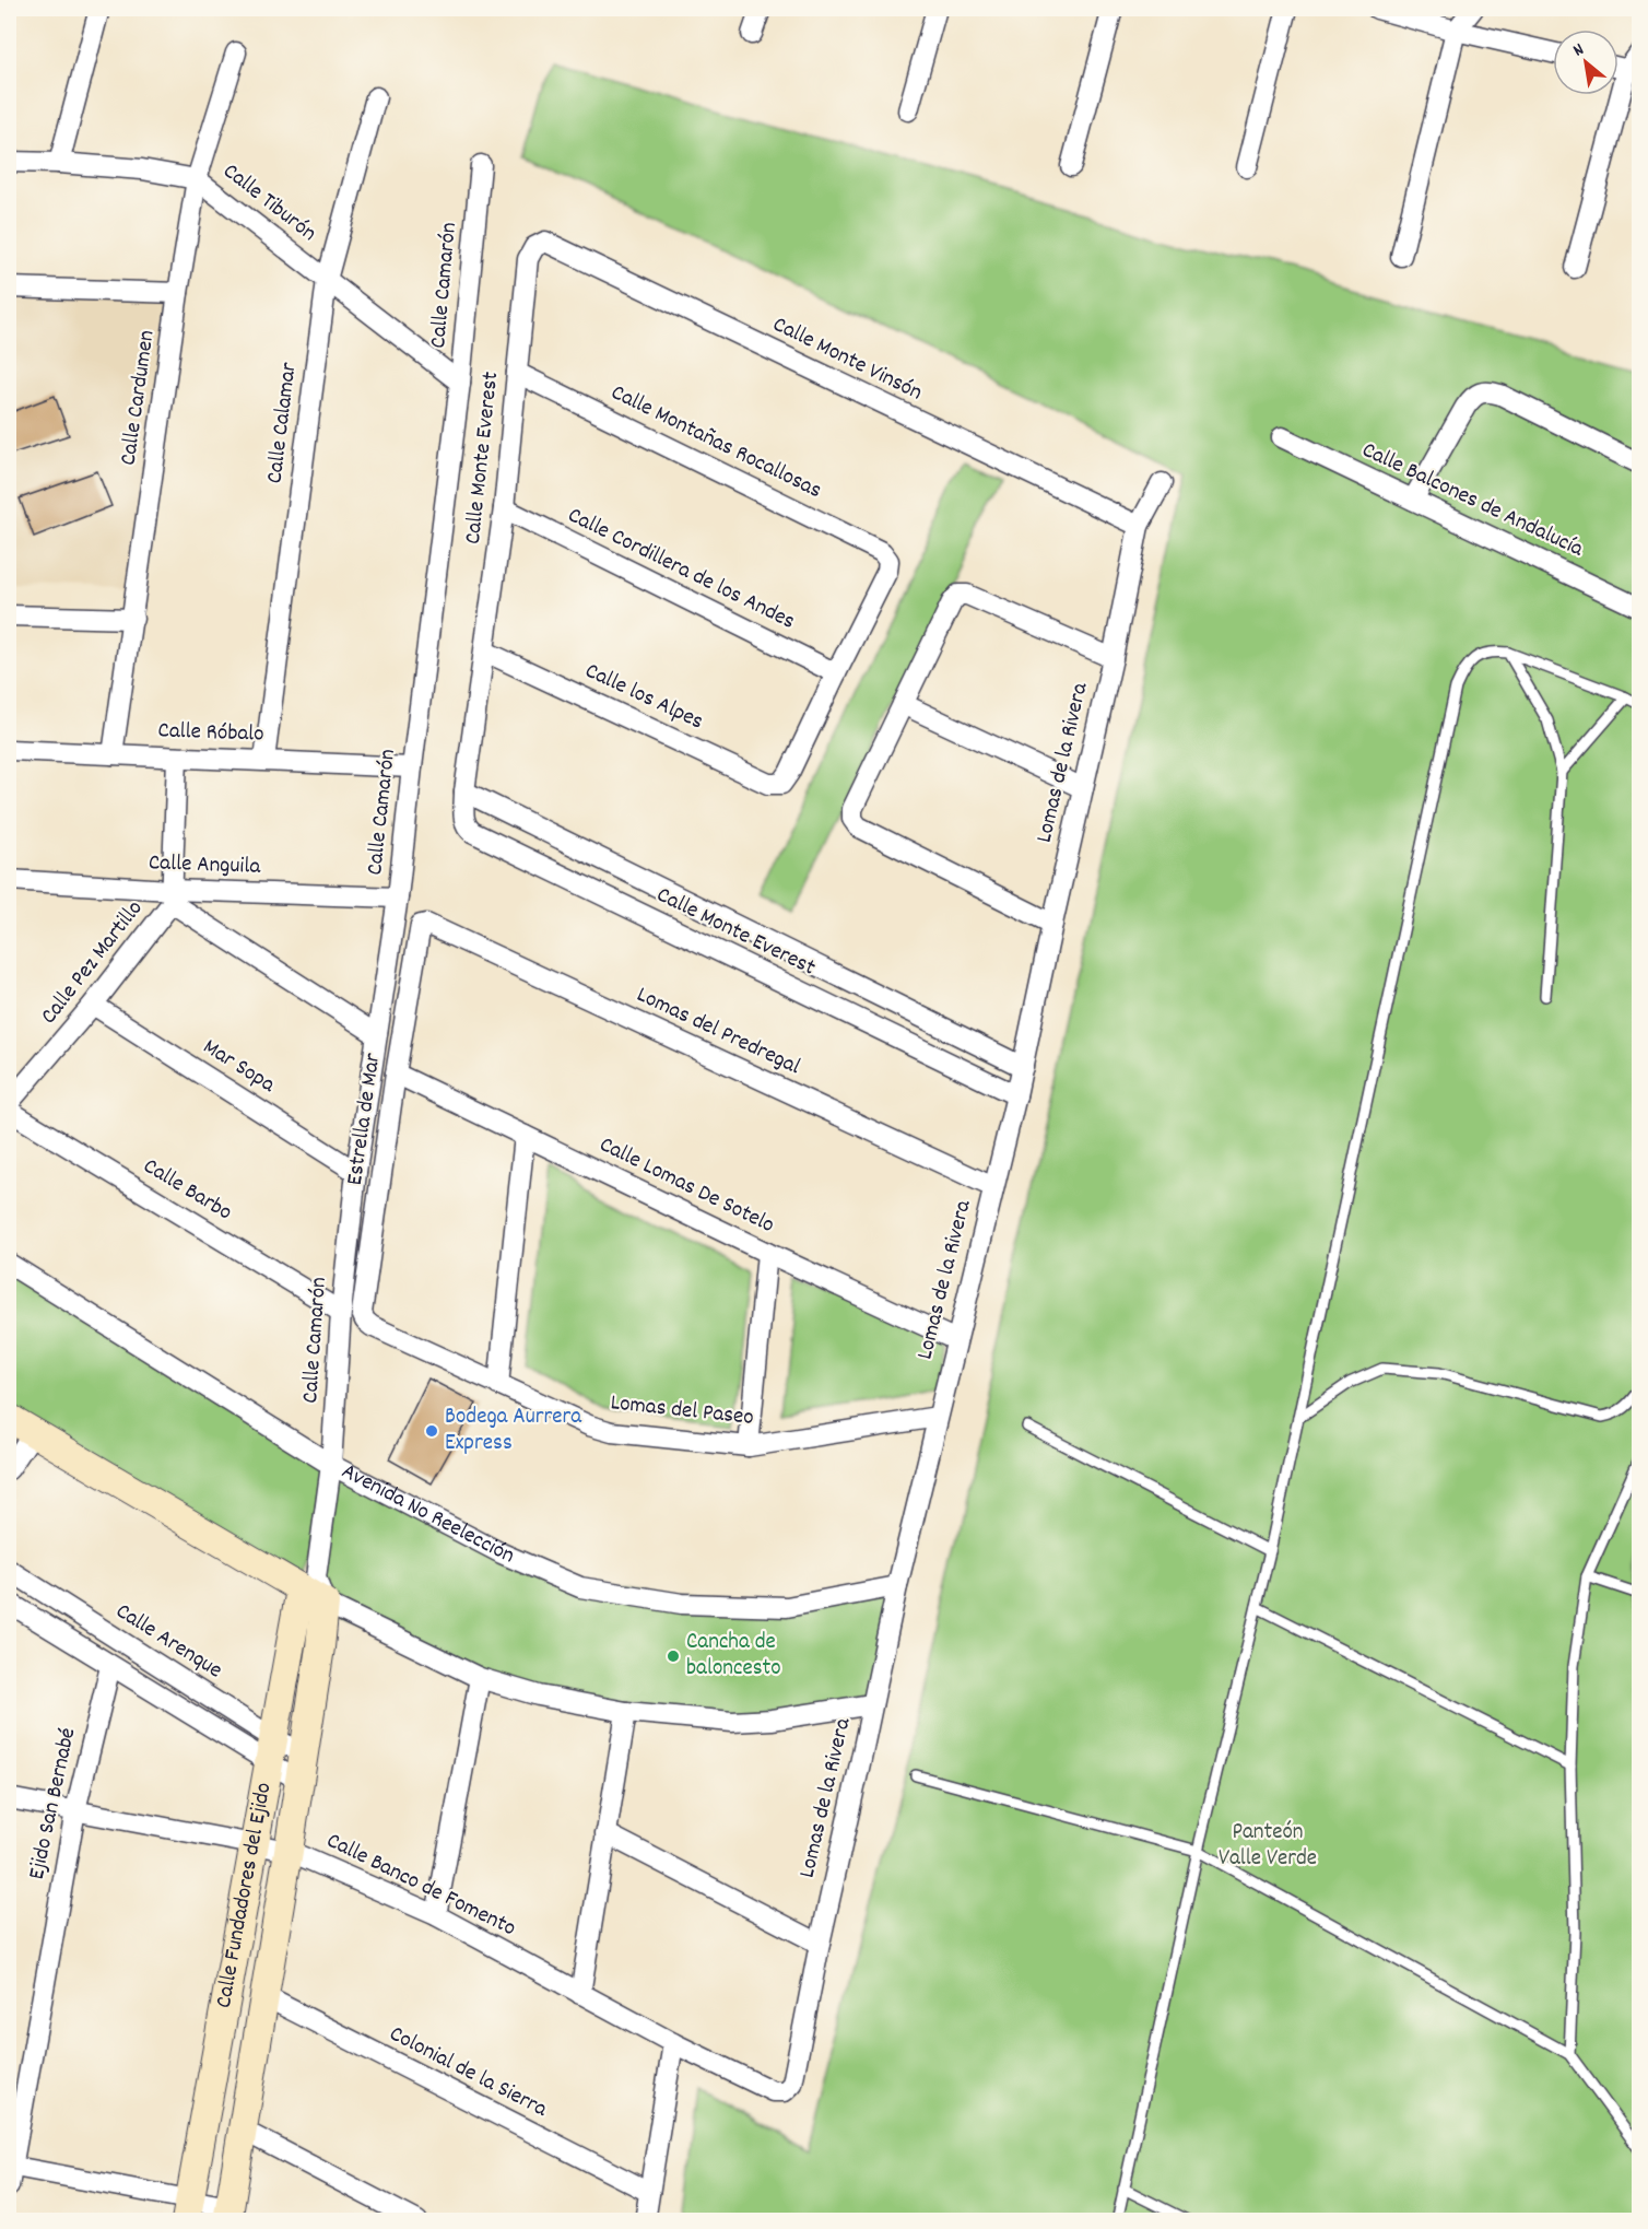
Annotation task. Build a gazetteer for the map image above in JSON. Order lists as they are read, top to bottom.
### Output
{
  "streets": {
    "street": [
      "Calle Tiburón",
      "Calle Camarón",
      "Calle Monte Vinsón",
      "Calle Cardumen",
      "Calle Calamar",
      "Calle Montañas Rocallosas",
      "Calle Monte Everest",
      "Calle Balcones de Andalucía",
      "Calle Cordillera de los Andes",
      "Calle los Alpes",
      "Calle Róbalo",
      "Lomas de la Rivera",
      "Calle Anguila",
      "Calle Pez Martillo",
      "Lomas del Predregal",
      "Mar Sopa",
      "Estrella de Mar",
      "Calle Lomas De Sotelo",
      "Calle Barbo",
      "Lomas del Paseo",
      "Avenida No Reelección",
      "Calle Arenque",
      "Ejido San Bernabé",
      "Calle Banco de Fomento",
      "Calle Fundadores del Ejido",
      "Colonial de la Sierra"
    ]
  },
  "crossings": [
    ["Calle Tiburón", "Calle Camarón"],
    ["Calle Tiburón", "Calle Cardumen"],
    ["Calle Tiburón", "Calle Calamar"],
    ["Calle Camarón", "Calle Róbalo"],
    ["Calle Camarón", "Calle Anguila"],
    ["Calle Camarón", "Mar Sopa"],
    ["Calle Camarón", "Calle Barbo"],
    ["Calle Camarón", "Avenida No Reelección"],
    ["Calle Camarón", "Calle Fundadores del Ejido"],
    ["Calle Monte Vinsón", "Calle Monte Everest"],
    ["Calle Monte Vinsón", "Lomas de la Rivera"],
    ["Calle Cardumen", "Calle Róbalo"],
    ["Calle Calamar", "Calle Róbalo"],
    ["Calle Montañas Rocallosas", "Calle Monte Everest"],
    ["Calle Montañas Rocallosas", "Calle Cordillera de los Andes"],
    ["Calle Montañas Rocallosas", "Calle los Alpes"],
    ["Calle Monte Everest", "Calle Cordillera de los Andes"],
    ["Calle Monte Everest", "Calle los Alpes"],
    ["Calle Monte Everest", "Lomas de la Rivera"],
    ["Calle Cordillera de los Andes", "Calle los Alpes"],
    ["Calle Róbalo", "Calle Pez Martillo"],
    ["Lomas de la Rivera", "Lomas del Predregal"],
    ["Lomas de la Rivera", "Calle Lomas De Sotelo"],
    ["Lomas de la Rivera", "Lomas del Paseo"],
    ["Lomas de la Rivera", "Avenida No Reelección"],
    ["Lomas de la Rivera", "Calle Banco de Fomento"],
    ["Calle Anguila", "Calle Pez Martillo"],
    ["Calle Pez Martillo", "Mar Sopa"],
    ["Lomas del Predregal", "Estrella de Mar"],
    ["Estrella de Mar", "Calle Lomas De Sotelo"],
    ["Estrella de Mar", "Lomas del Paseo"],
    ["Avenida No Reelección", "Calle Fundadores del Ejido"],
    ["Calle Arenque", "Ejido San Bernabé"],
    ["Calle Arenque", "Calle Fundadores del Ejido"],
    ["Ejido San Bernabé", "Calle Banco de Fomento"],
    ["Calle Banco de Fomento", "Calle Fundadores del Ejido"],
    ["Calle Fundadores del Ejido", "Colonial de la Sierra"]
  ],
  "parks": ["Panteón Valle Verde"],
  "places": ["Bodega Aurrera Express", "Cancha de baloncesto"],
  "north": "top left"
}
